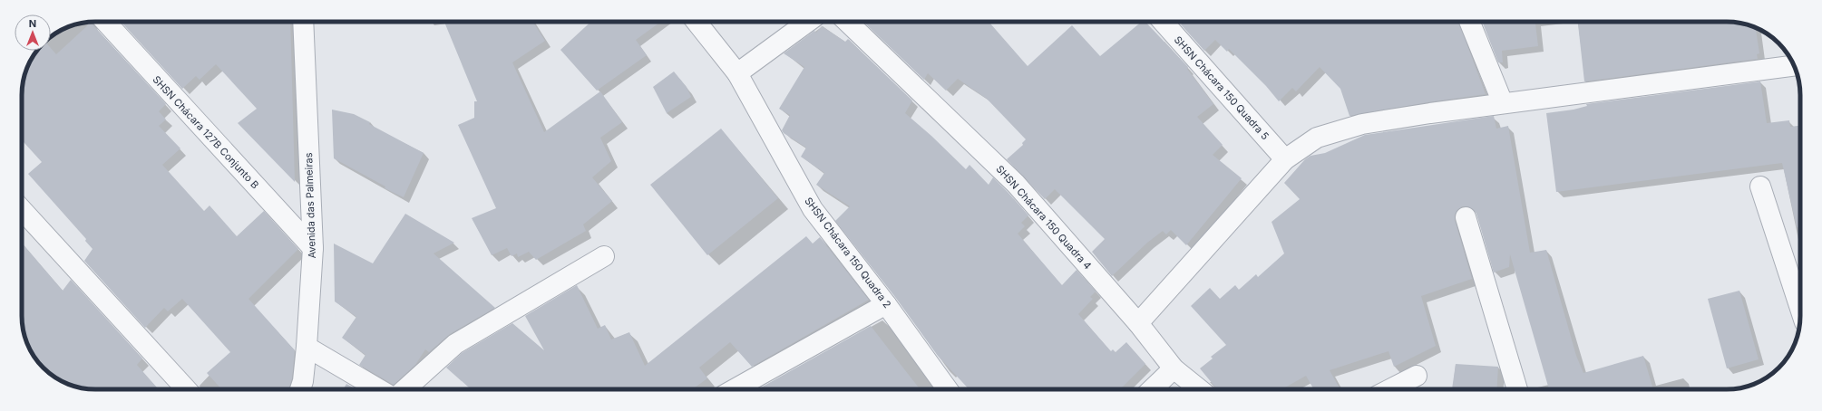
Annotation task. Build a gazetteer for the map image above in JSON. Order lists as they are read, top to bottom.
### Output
{
  "streets": {
    "street": [
      "SHSN Chácara 150 Quadra 5",
      "SHSN Chácara 127B Conjunto B",
      "Avenida das Palmeiras",
      "SHSN Chácara 150 Quadra 4",
      "SHSN Chácara 150 Quadra 2"
    ]
  },
  "crossings": [
    ["SHSN Chácara 127B Conjunto B", "Avenida das Palmeiras"]
  ],
  "north": "top"
}
